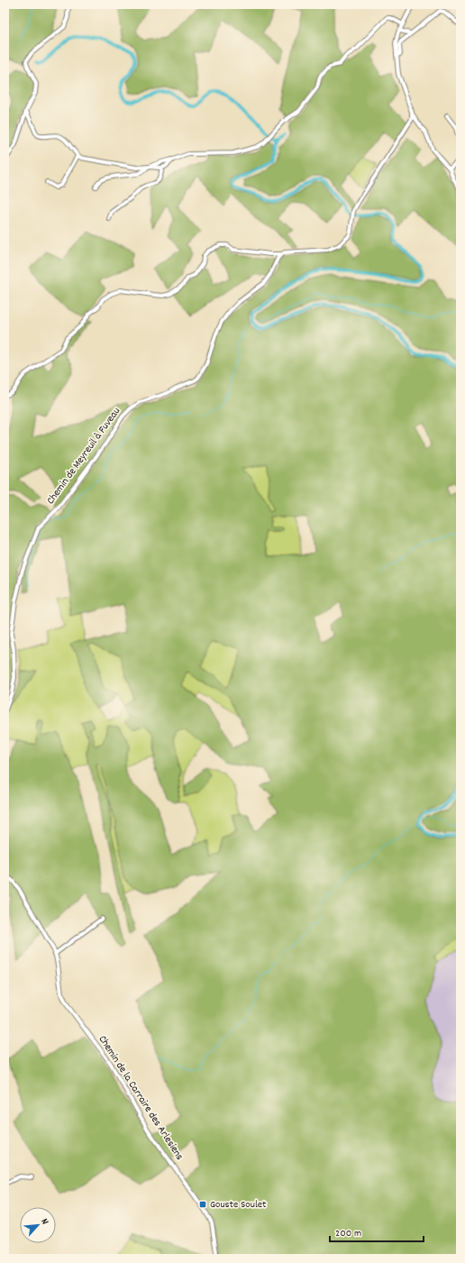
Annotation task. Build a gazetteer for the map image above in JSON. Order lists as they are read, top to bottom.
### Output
{
  "streets": {
    "street": ["Chemin de Meyreuil à Fuveau", "Chemin de la Carraire des Arlesiens"]
  },
  "places": {
    "transit": ["Gouste Soulet"]
  },
  "scale_bar": "200 m",
  "north": "top right"
}
